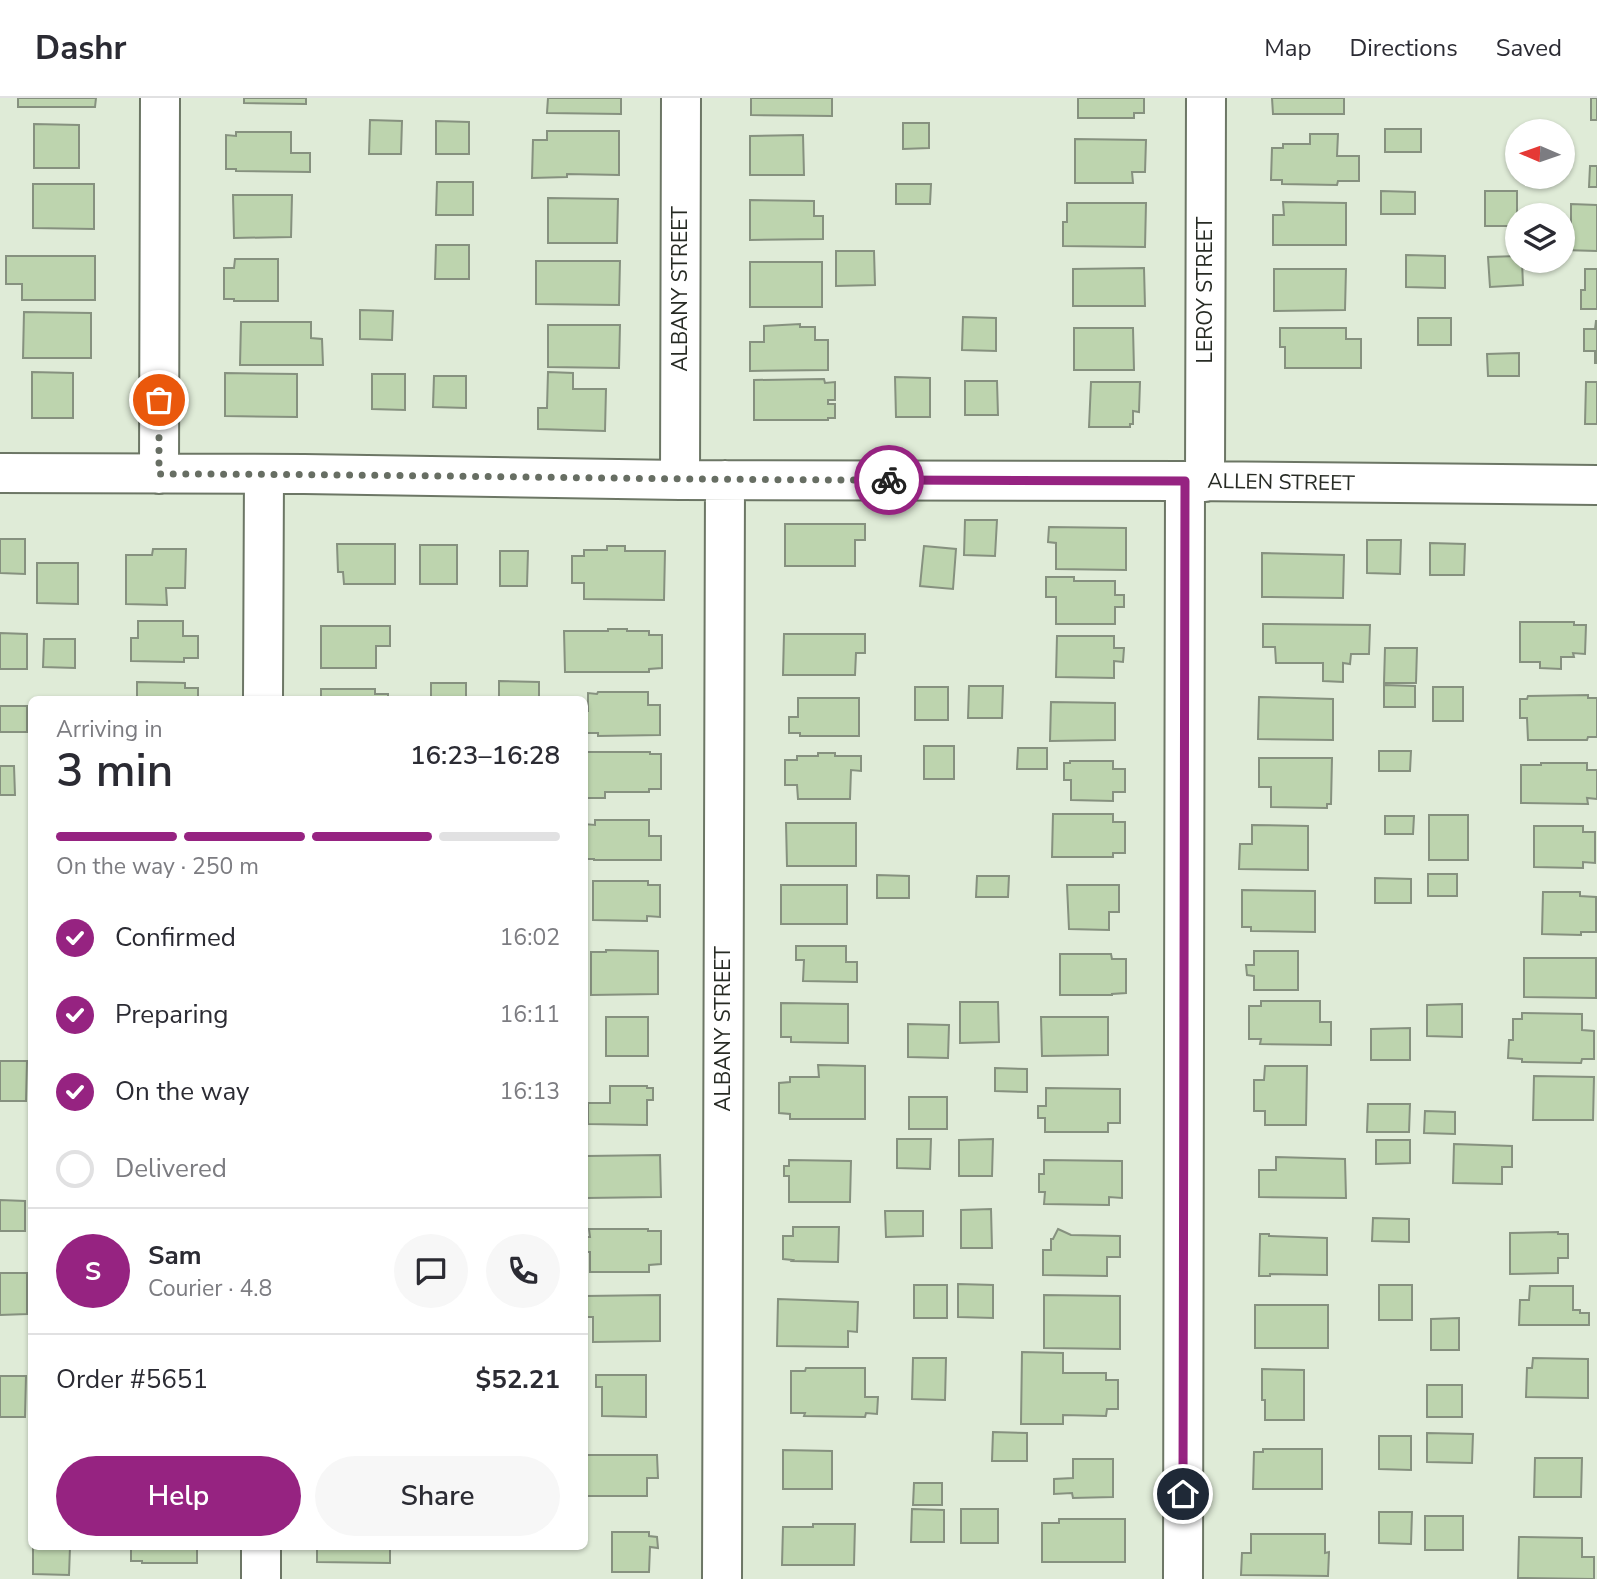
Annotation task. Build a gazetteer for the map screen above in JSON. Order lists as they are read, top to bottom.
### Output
{
  "streets": {
    "street": ["ALBANY STREET", "LEROY STREET", "ALLEN STREET"]
  },
  "crossings": [
    ["ALBANY STREET", "ALLEN STREET"],
    ["LEROY STREET", "ALLEN STREET"]
  ],
  "north": "left",
  "page": {
    "header": "Dashr",
    "nav": ["Map", "Directions", "Saved"],
    "heading": ["3 min", "Arriving in", "16:23–16:28"],
    "panel": [
      "Sam",
      "Courier · 4.8",
      "Order #5651",
      "$52.21"
    ],
    "bar": "On the way · 250 m",
    "list": [
      ["Confirmed", "16:02"],
      ["Preparing", "16:11"],
      ["On the way", "16:13"],
      "Delivered"
    ],
    "round": "S",
    "buttons": ["Help", "Share"]
  }
}
